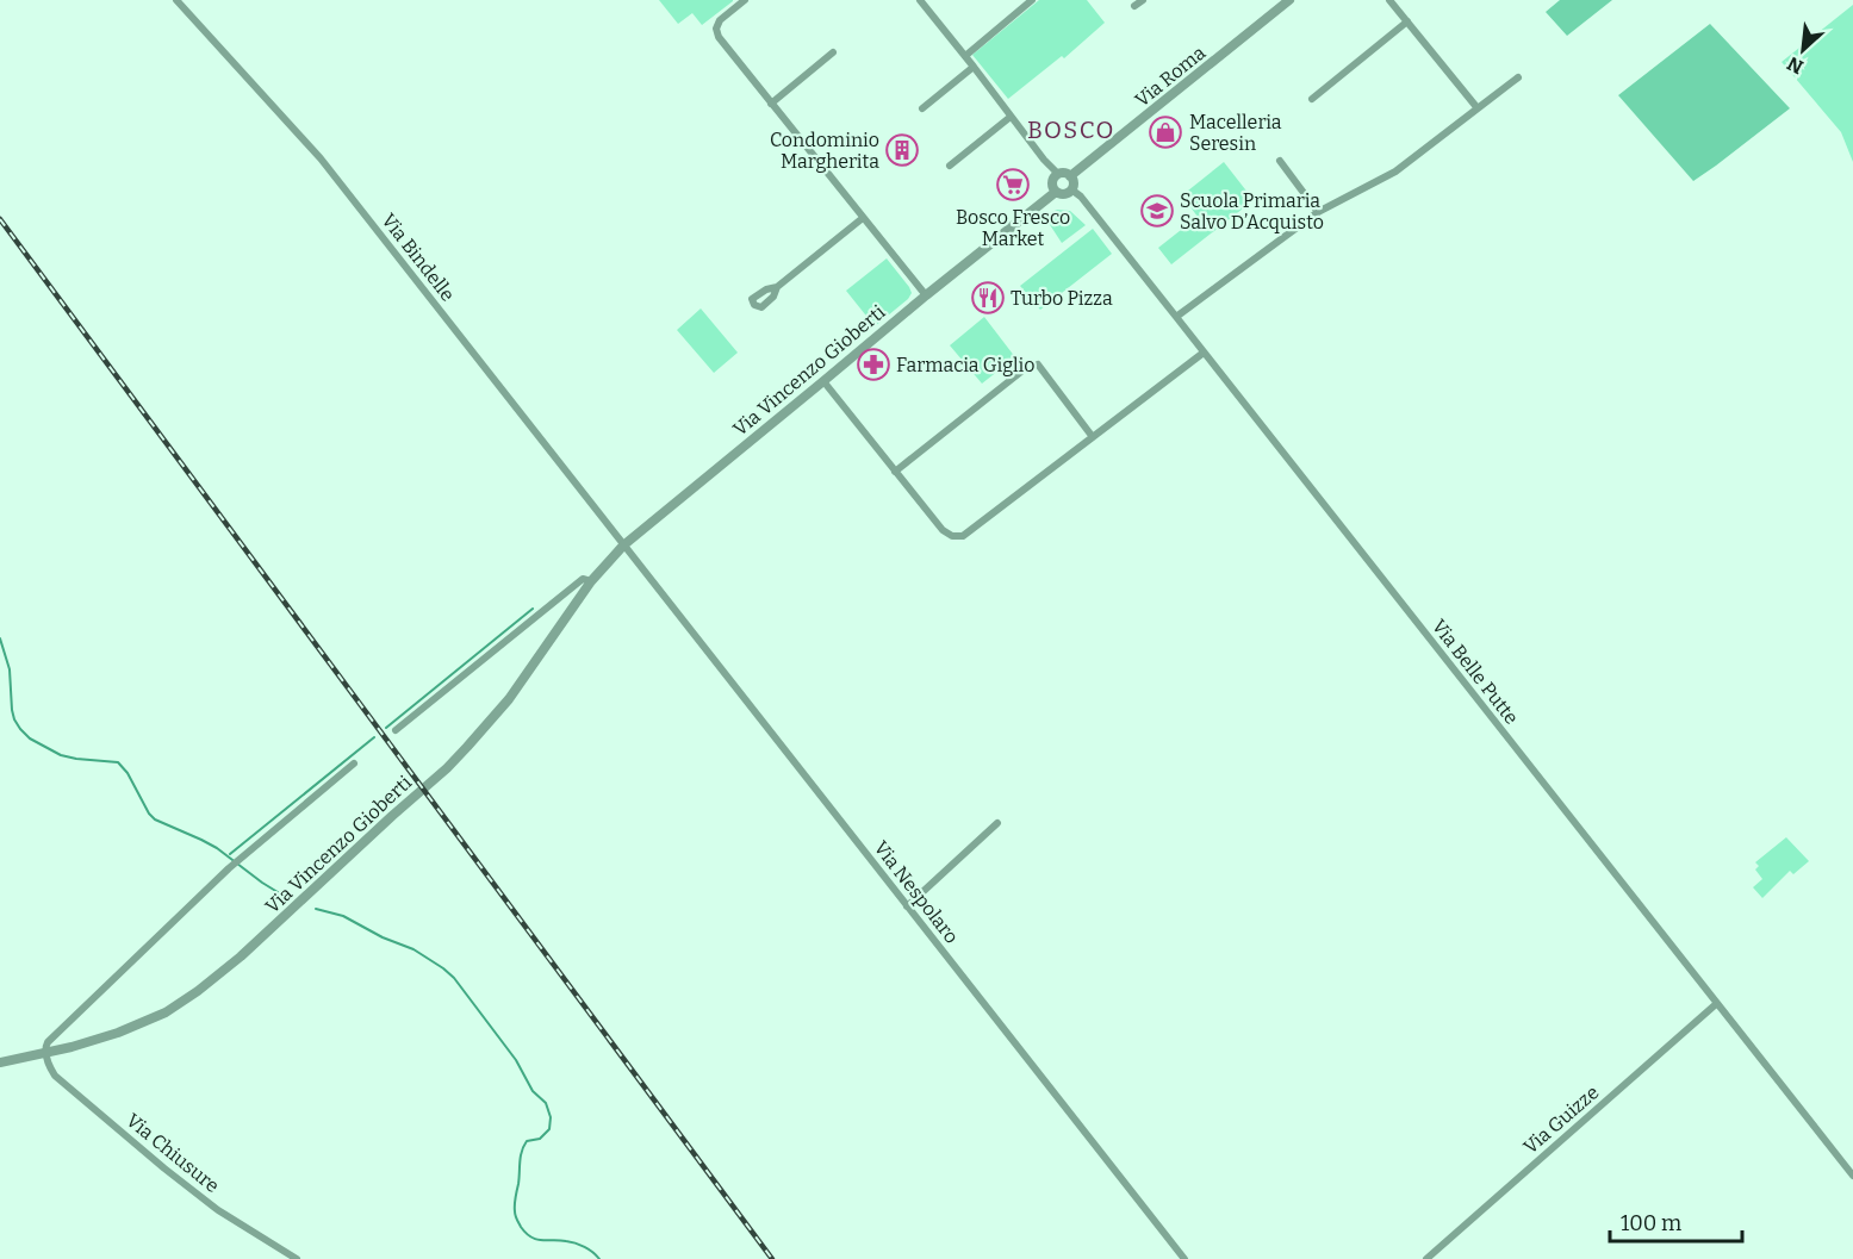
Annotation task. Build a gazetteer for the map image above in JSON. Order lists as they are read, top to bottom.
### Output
{
  "streets": {
    "street": [
      "Via Roma",
      "Via Bindelle",
      "Via Vincenzo Gioberti",
      "Via Belle Putte",
      "Via Nespolaro",
      "Via Guizze",
      "Via Chiusure"
    ]
  },
  "crossings": [
    ["Via Roma", "Via Vincenzo Gioberti"],
    ["Via Roma", "Via Belle Putte"],
    ["Via Bindelle", "Via Vincenzo Gioberti"],
    ["Via Bindelle", "Via Nespolaro"],
    ["Via Vincenzo Gioberti", "Via Belle Putte"],
    ["Via Vincenzo Gioberti", "Via Nespolaro"],
    ["Via Vincenzo Gioberti", "Via Chiusure"],
    ["Via Belle Putte", "Via Guizze"]
  ],
  "districts": ["BOSCO"],
  "places": {
    "shop": ["Macelleria Seresin"],
    "building": ["Condominio Margherita"],
    "supermarket": ["Bosco Fresco Market"],
    "school or university": ["Scuola Primaria Salvo D’Acquisto"],
    "restaurant": ["Turbo Pizza"],
    "pharmacy": ["Farmacia Giglio"]
  },
  "scale_bar": "100 m",
  "north": "bottom left"
}
